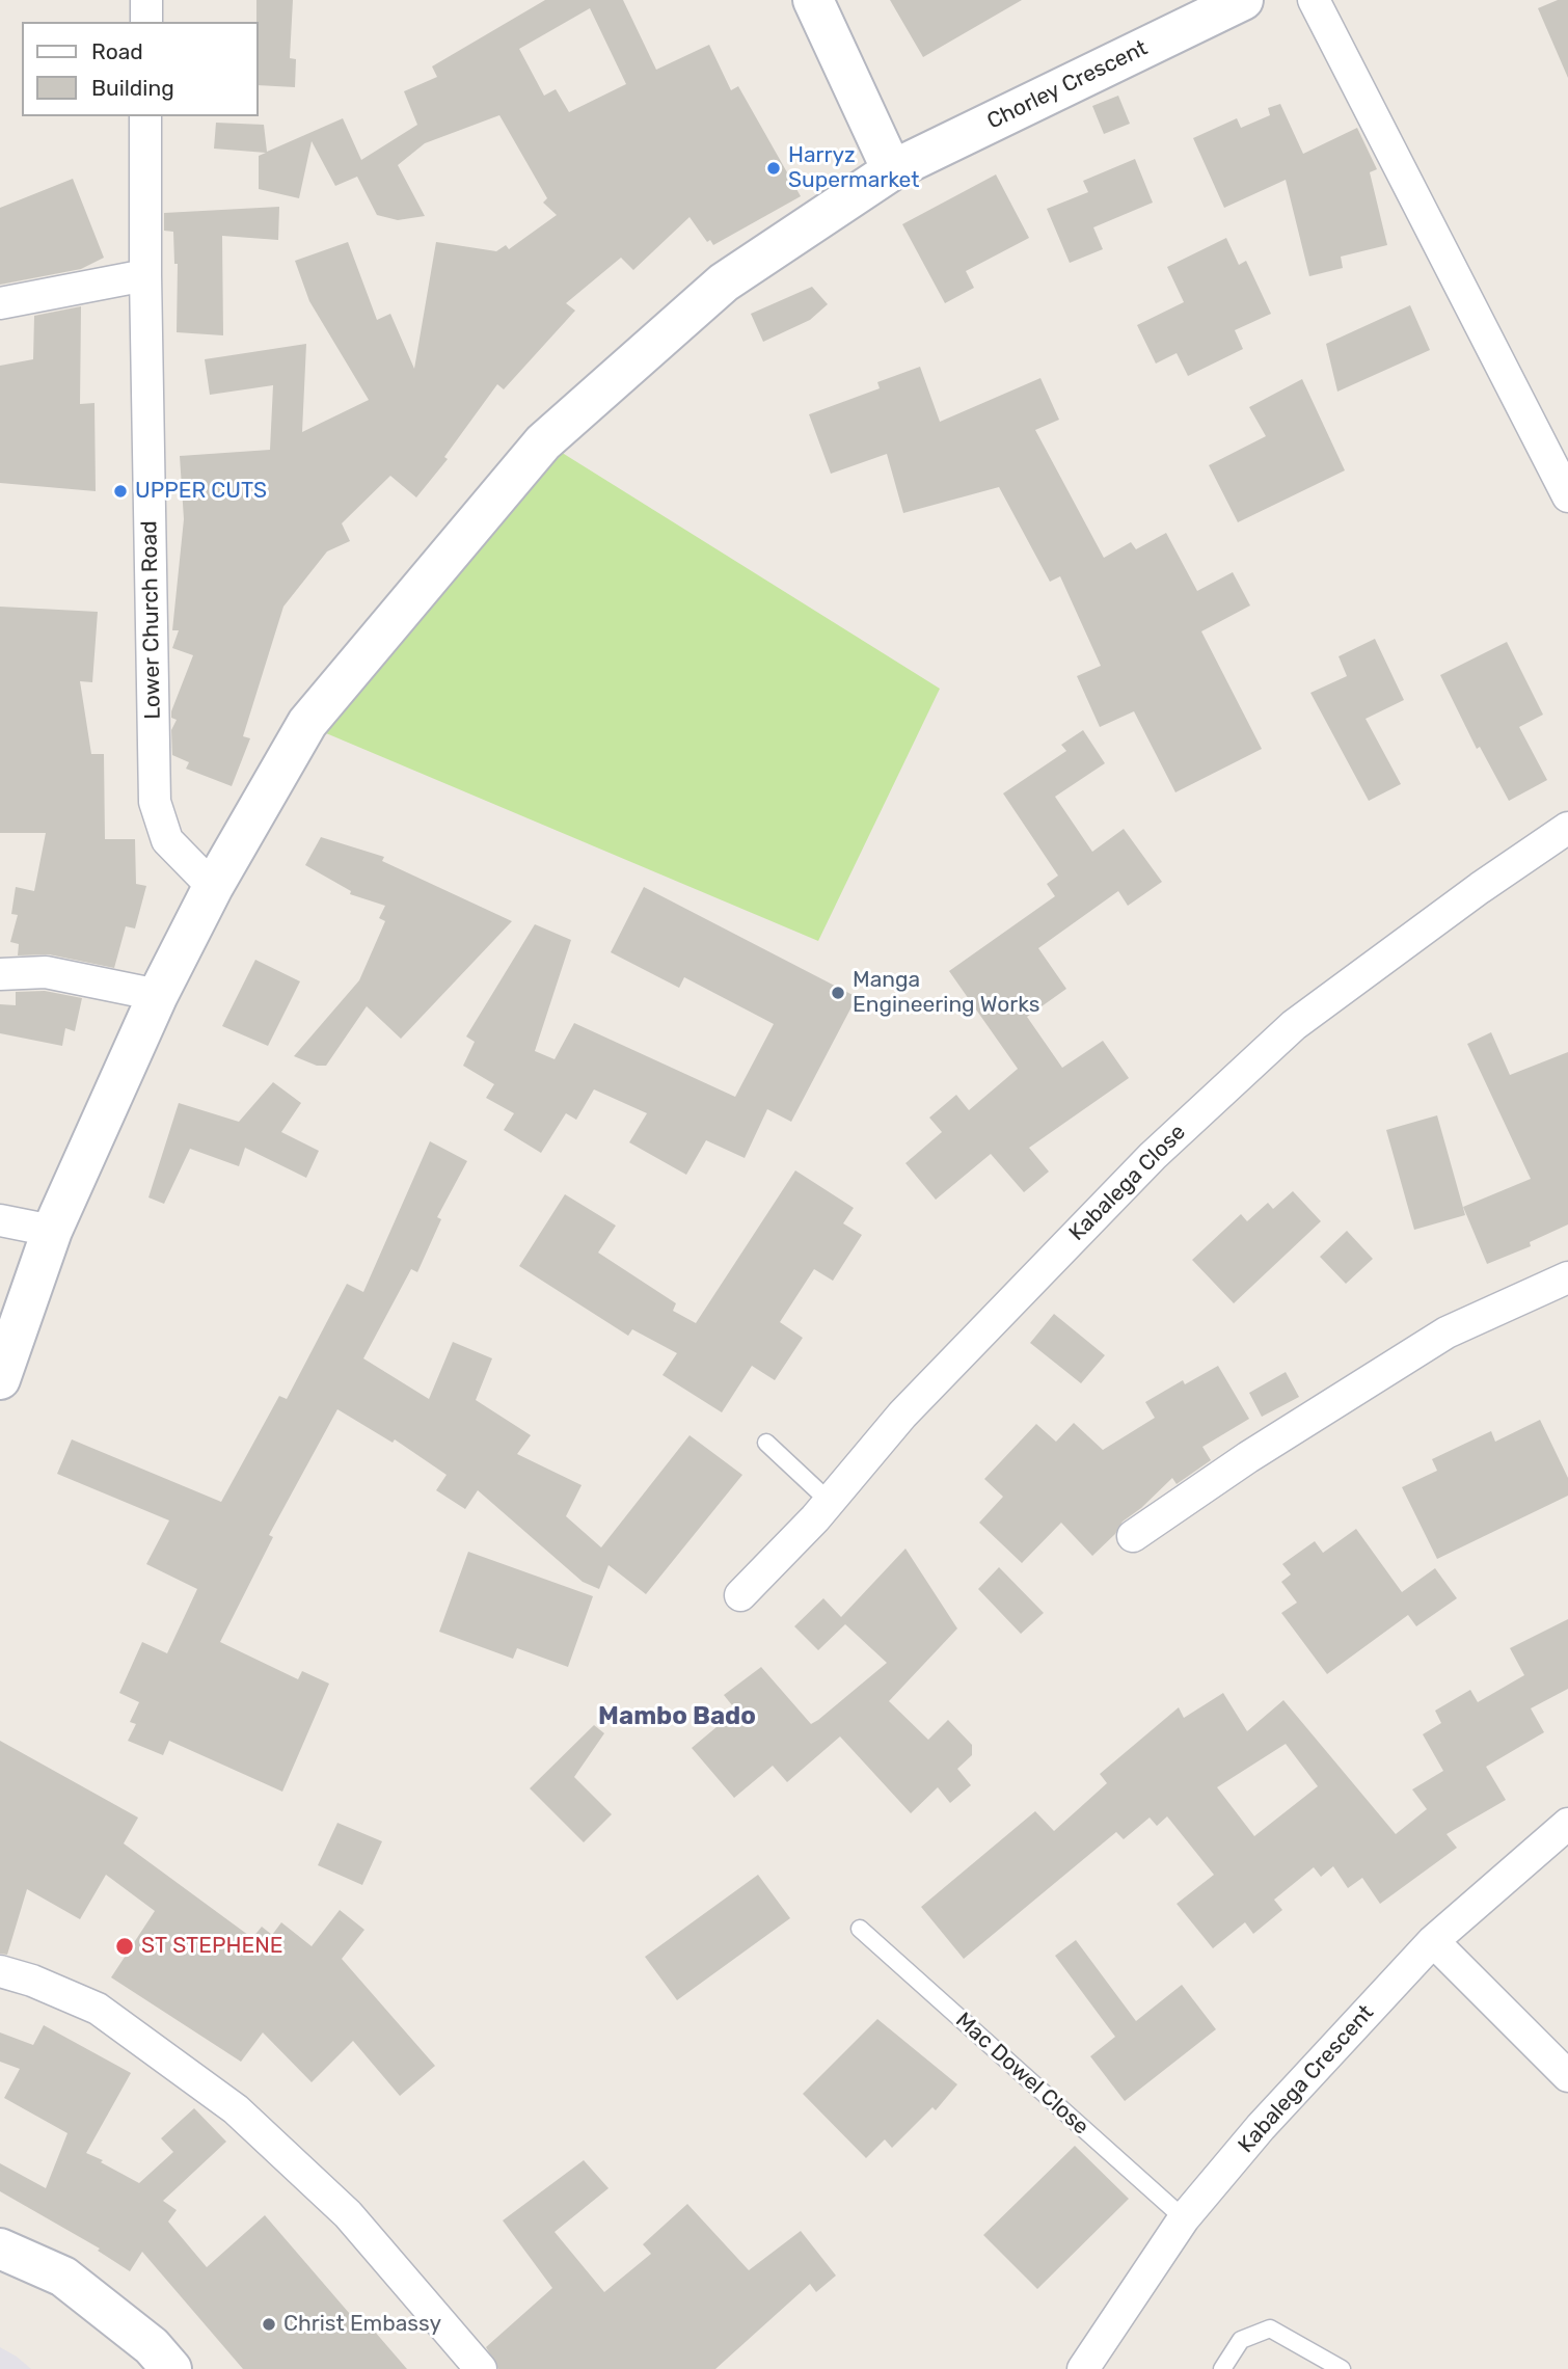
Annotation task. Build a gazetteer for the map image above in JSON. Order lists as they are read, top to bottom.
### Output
{
  "streets": {
    "main road": ["Chorley Crescent"],
    "street": ["Lower Church Road", "Kabalega Close", "Kabalega Crescent"],
    "lane": ["Mac Dowel Close"]
  },
  "crossings": [
    ["Chorley Crescent", "Lower Church Road"],
    ["Mac Dowel Close", "Kabalega Crescent"]
  ],
  "districts": ["Mambo Bado"],
  "places": [
    "Harryz Supermarket",
    "UPPER CUTS",
    "Manga Engineering Works",
    "ST STEPHENE",
    "Christ Embassy"
  ],
  "legend": ["Road", "Building"]
}
